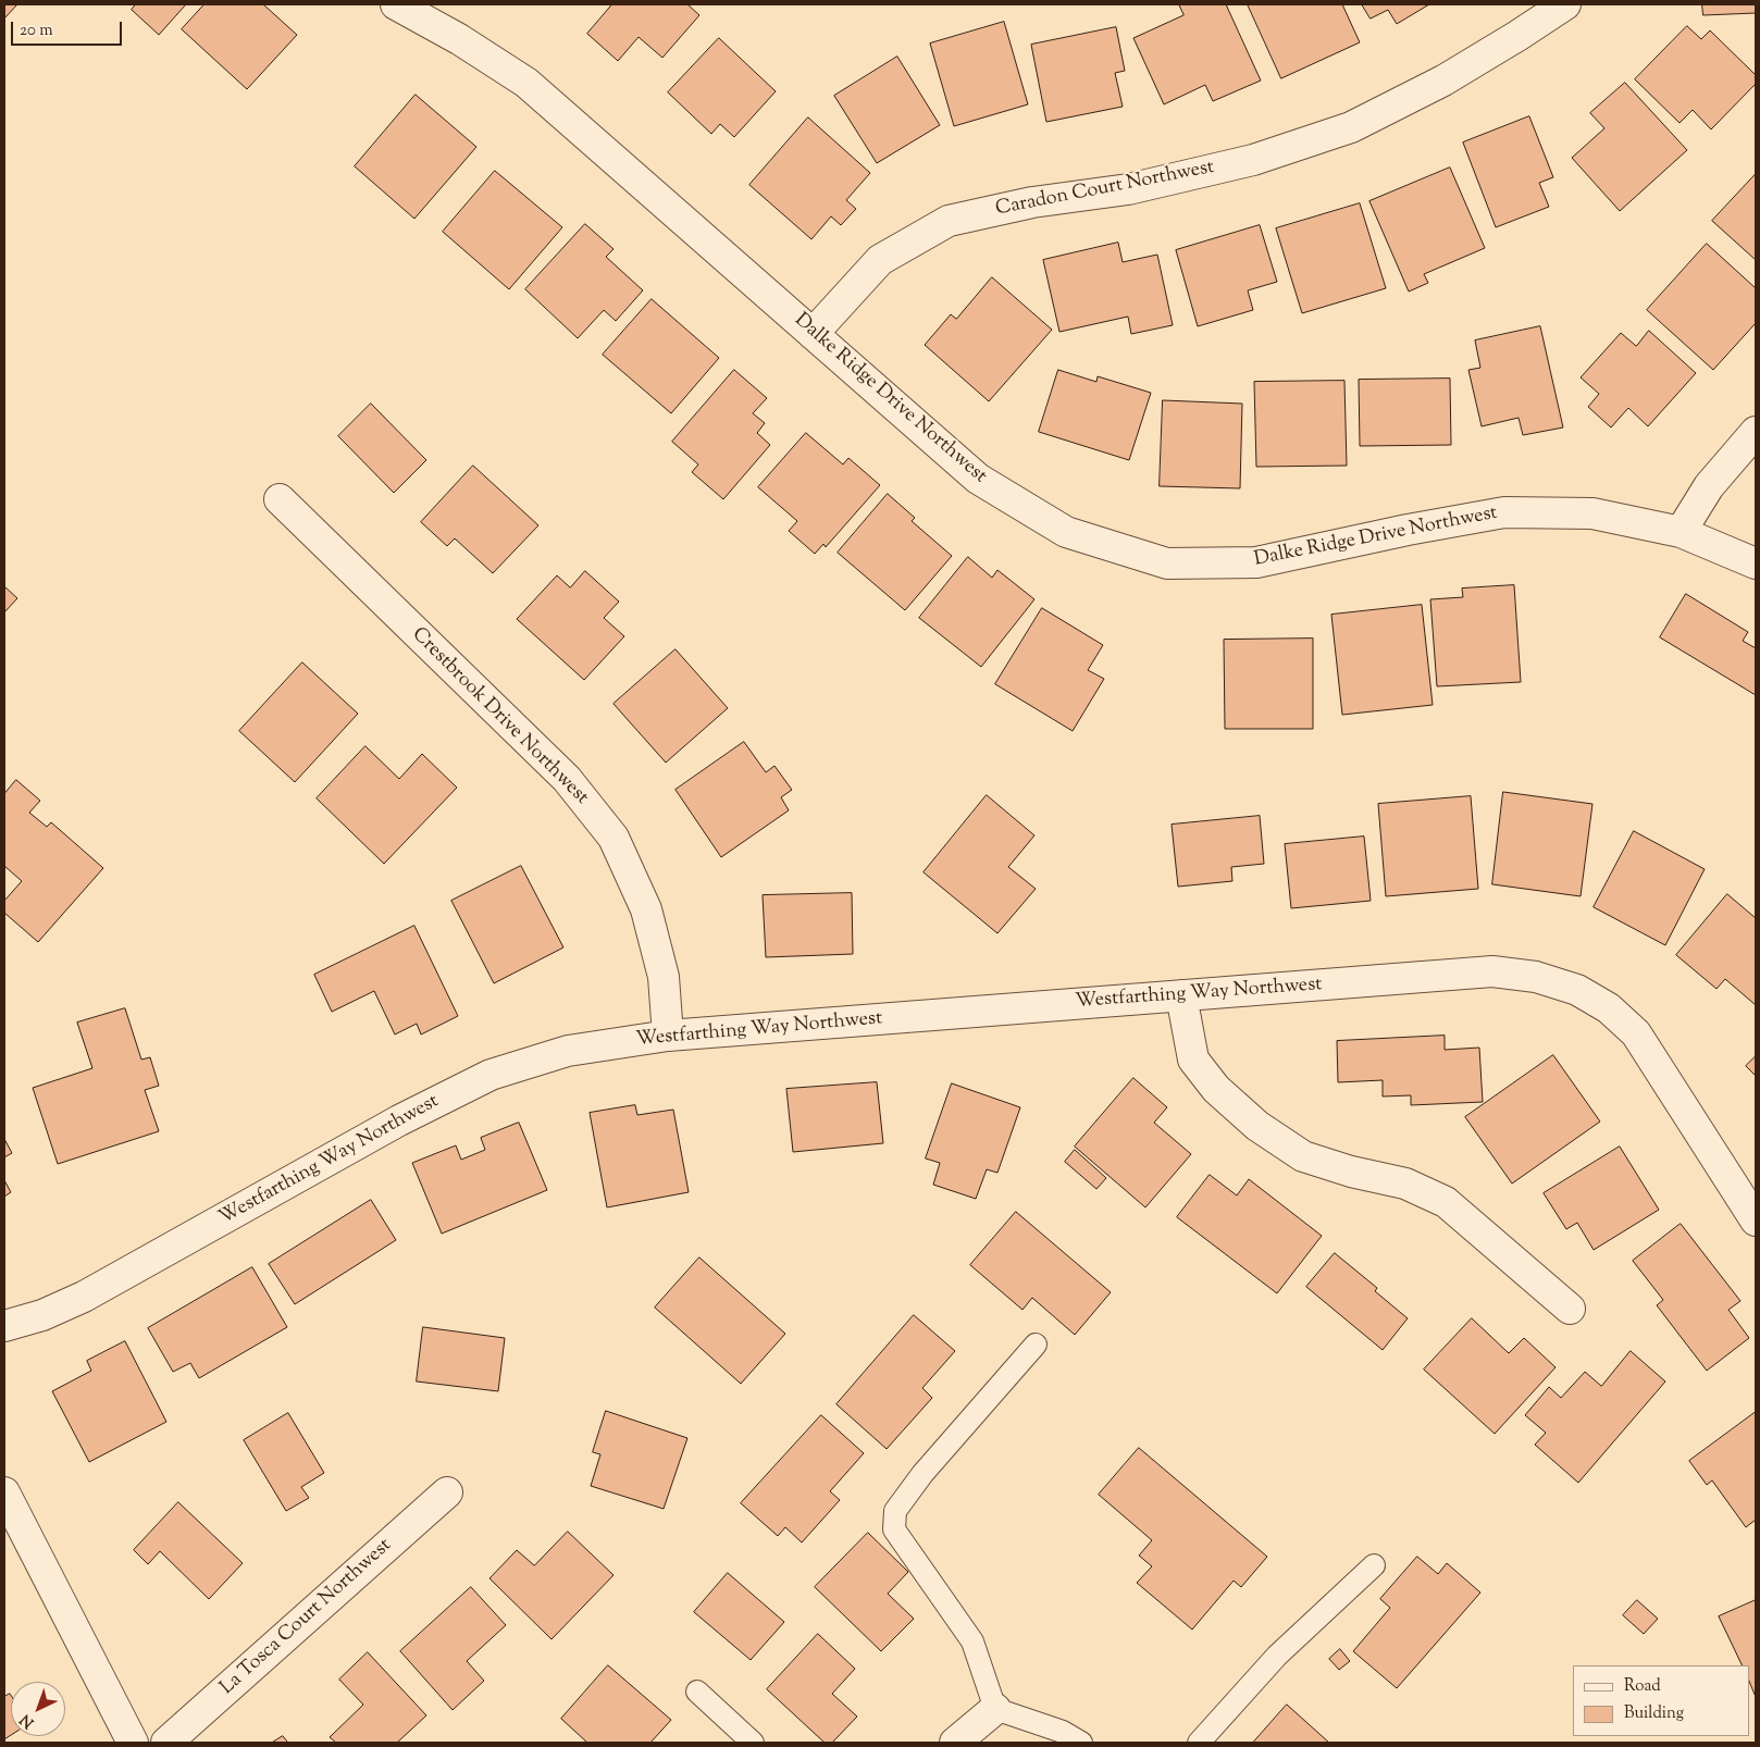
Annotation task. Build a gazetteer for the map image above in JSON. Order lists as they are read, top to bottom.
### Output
{
  "streets": {
    "street": [
      "Caradon Court Northwest",
      "Dalke Ridge Drive Northwest",
      "Crestbrook Drive Northwest",
      "Westfarthing Way Northwest",
      "La Tosca Court Northwest"
    ]
  },
  "crossings": [
    ["Caradon Court Northwest", "Dalke Ridge Drive Northwest"],
    ["Crestbrook Drive Northwest", "Westfarthing Way Northwest"]
  ],
  "legend": ["Road", "Building"],
  "scale_bar": "20 m",
  "north": "bottom left"
}
